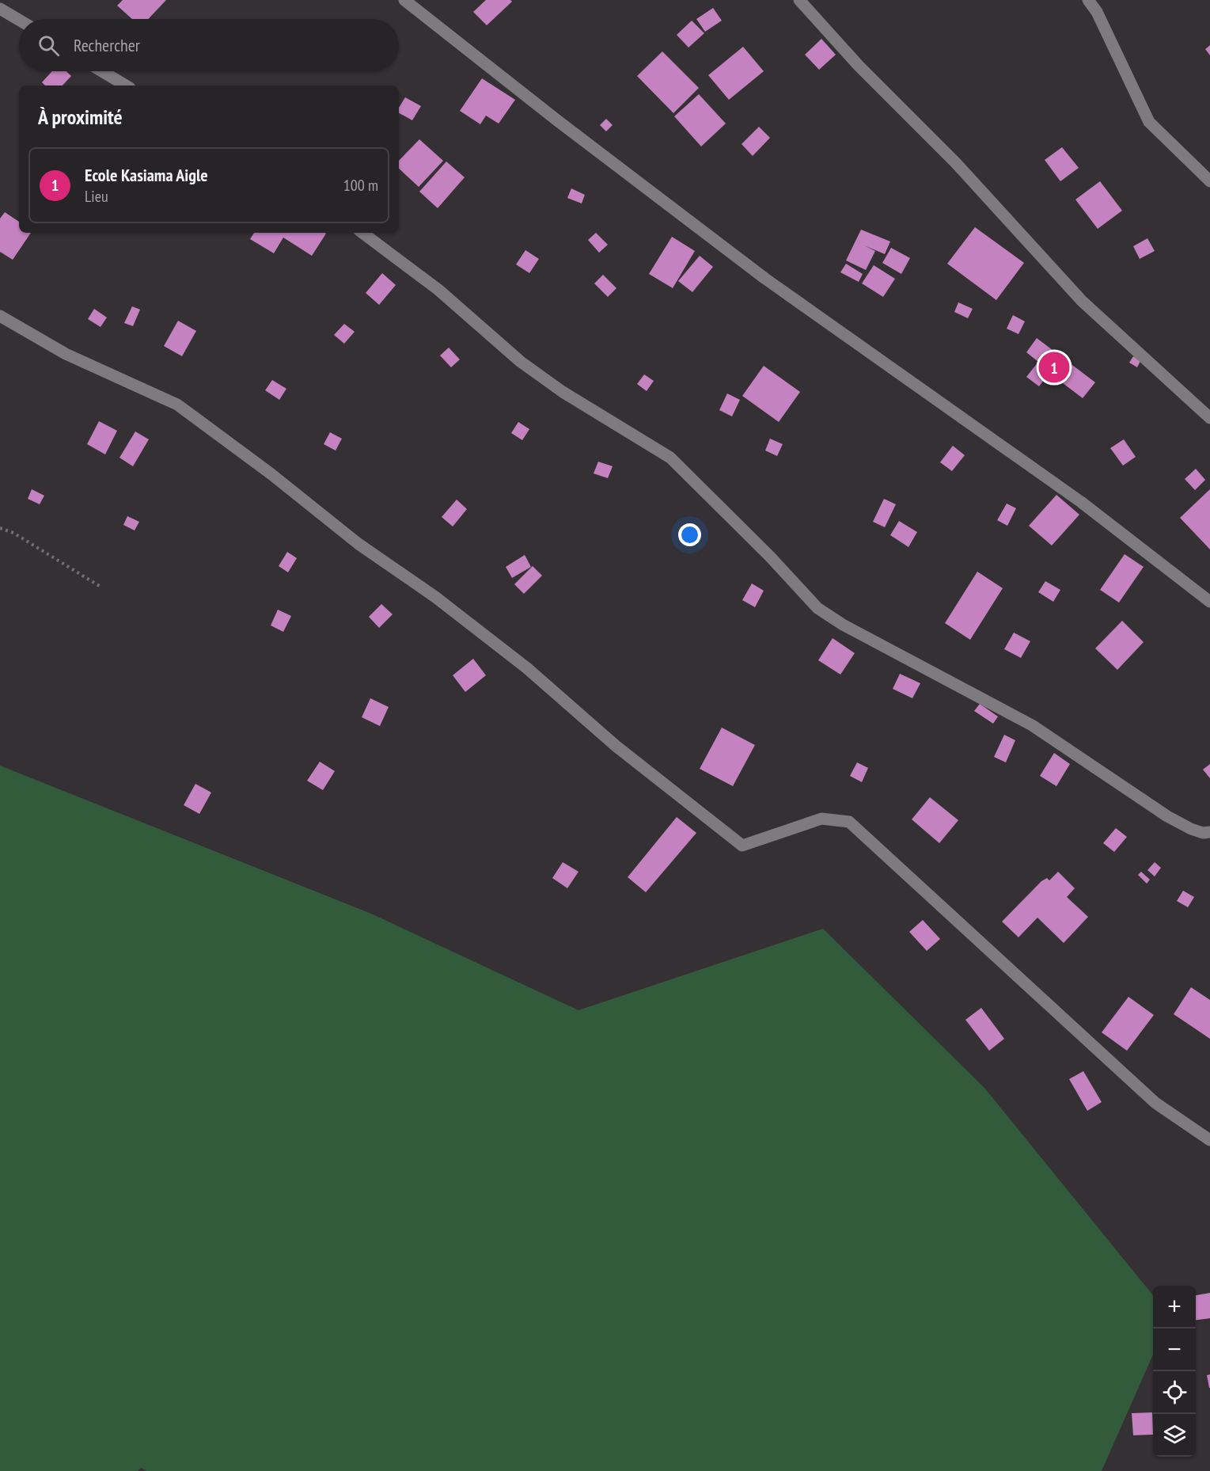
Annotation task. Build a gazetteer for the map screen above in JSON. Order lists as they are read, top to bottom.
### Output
{
  "page": {
    "search": "Rechercher",
    "heading": "À proximité",
    "list": [
      {
        "mark": "1",
        "name": "Ecole Kasiama Aigle",
        "note": "Lieu",
        "value": "100 m"
      }
    ],
    "pins": "1",
    "map_buttons": ["+", "−"]
  }
}
